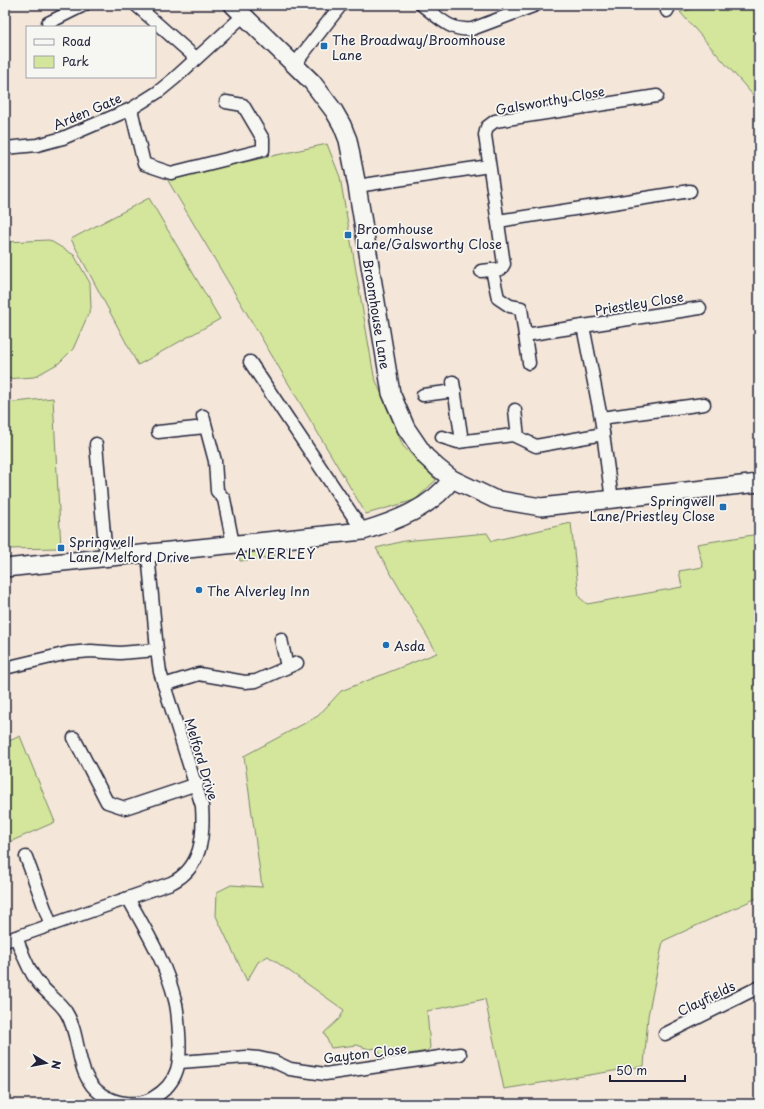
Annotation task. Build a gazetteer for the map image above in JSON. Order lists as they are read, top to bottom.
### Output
{
  "streets": {
    "street": [
      "Galsworthy Close",
      "Arden Gate",
      "Priestley Close",
      "Broomhouse Lane",
      "Melford Drive",
      "Clayfields",
      "Gayton Close"
    ]
  },
  "crossings": [
    ["Galsworthy Close", "Priestley Close"],
    ["Arden Gate", "Broomhouse Lane"],
    ["Priestley Close", "Broomhouse Lane"]
  ],
  "districts": ["ALVERLEY"],
  "places": {
    "transit": [
      "The Broadway/Broomhouse Lane",
      "Broomhouse Lane/Galsworthy Close",
      "Springwell Lane/Priestley Close",
      "Springwell Lane/Melford Drive"
    ],
    "other": ["The Alverley Inn", "Asda"]
  },
  "legend": ["Road", "Park"],
  "scale_bar": "50 m",
  "north": "right"
}
